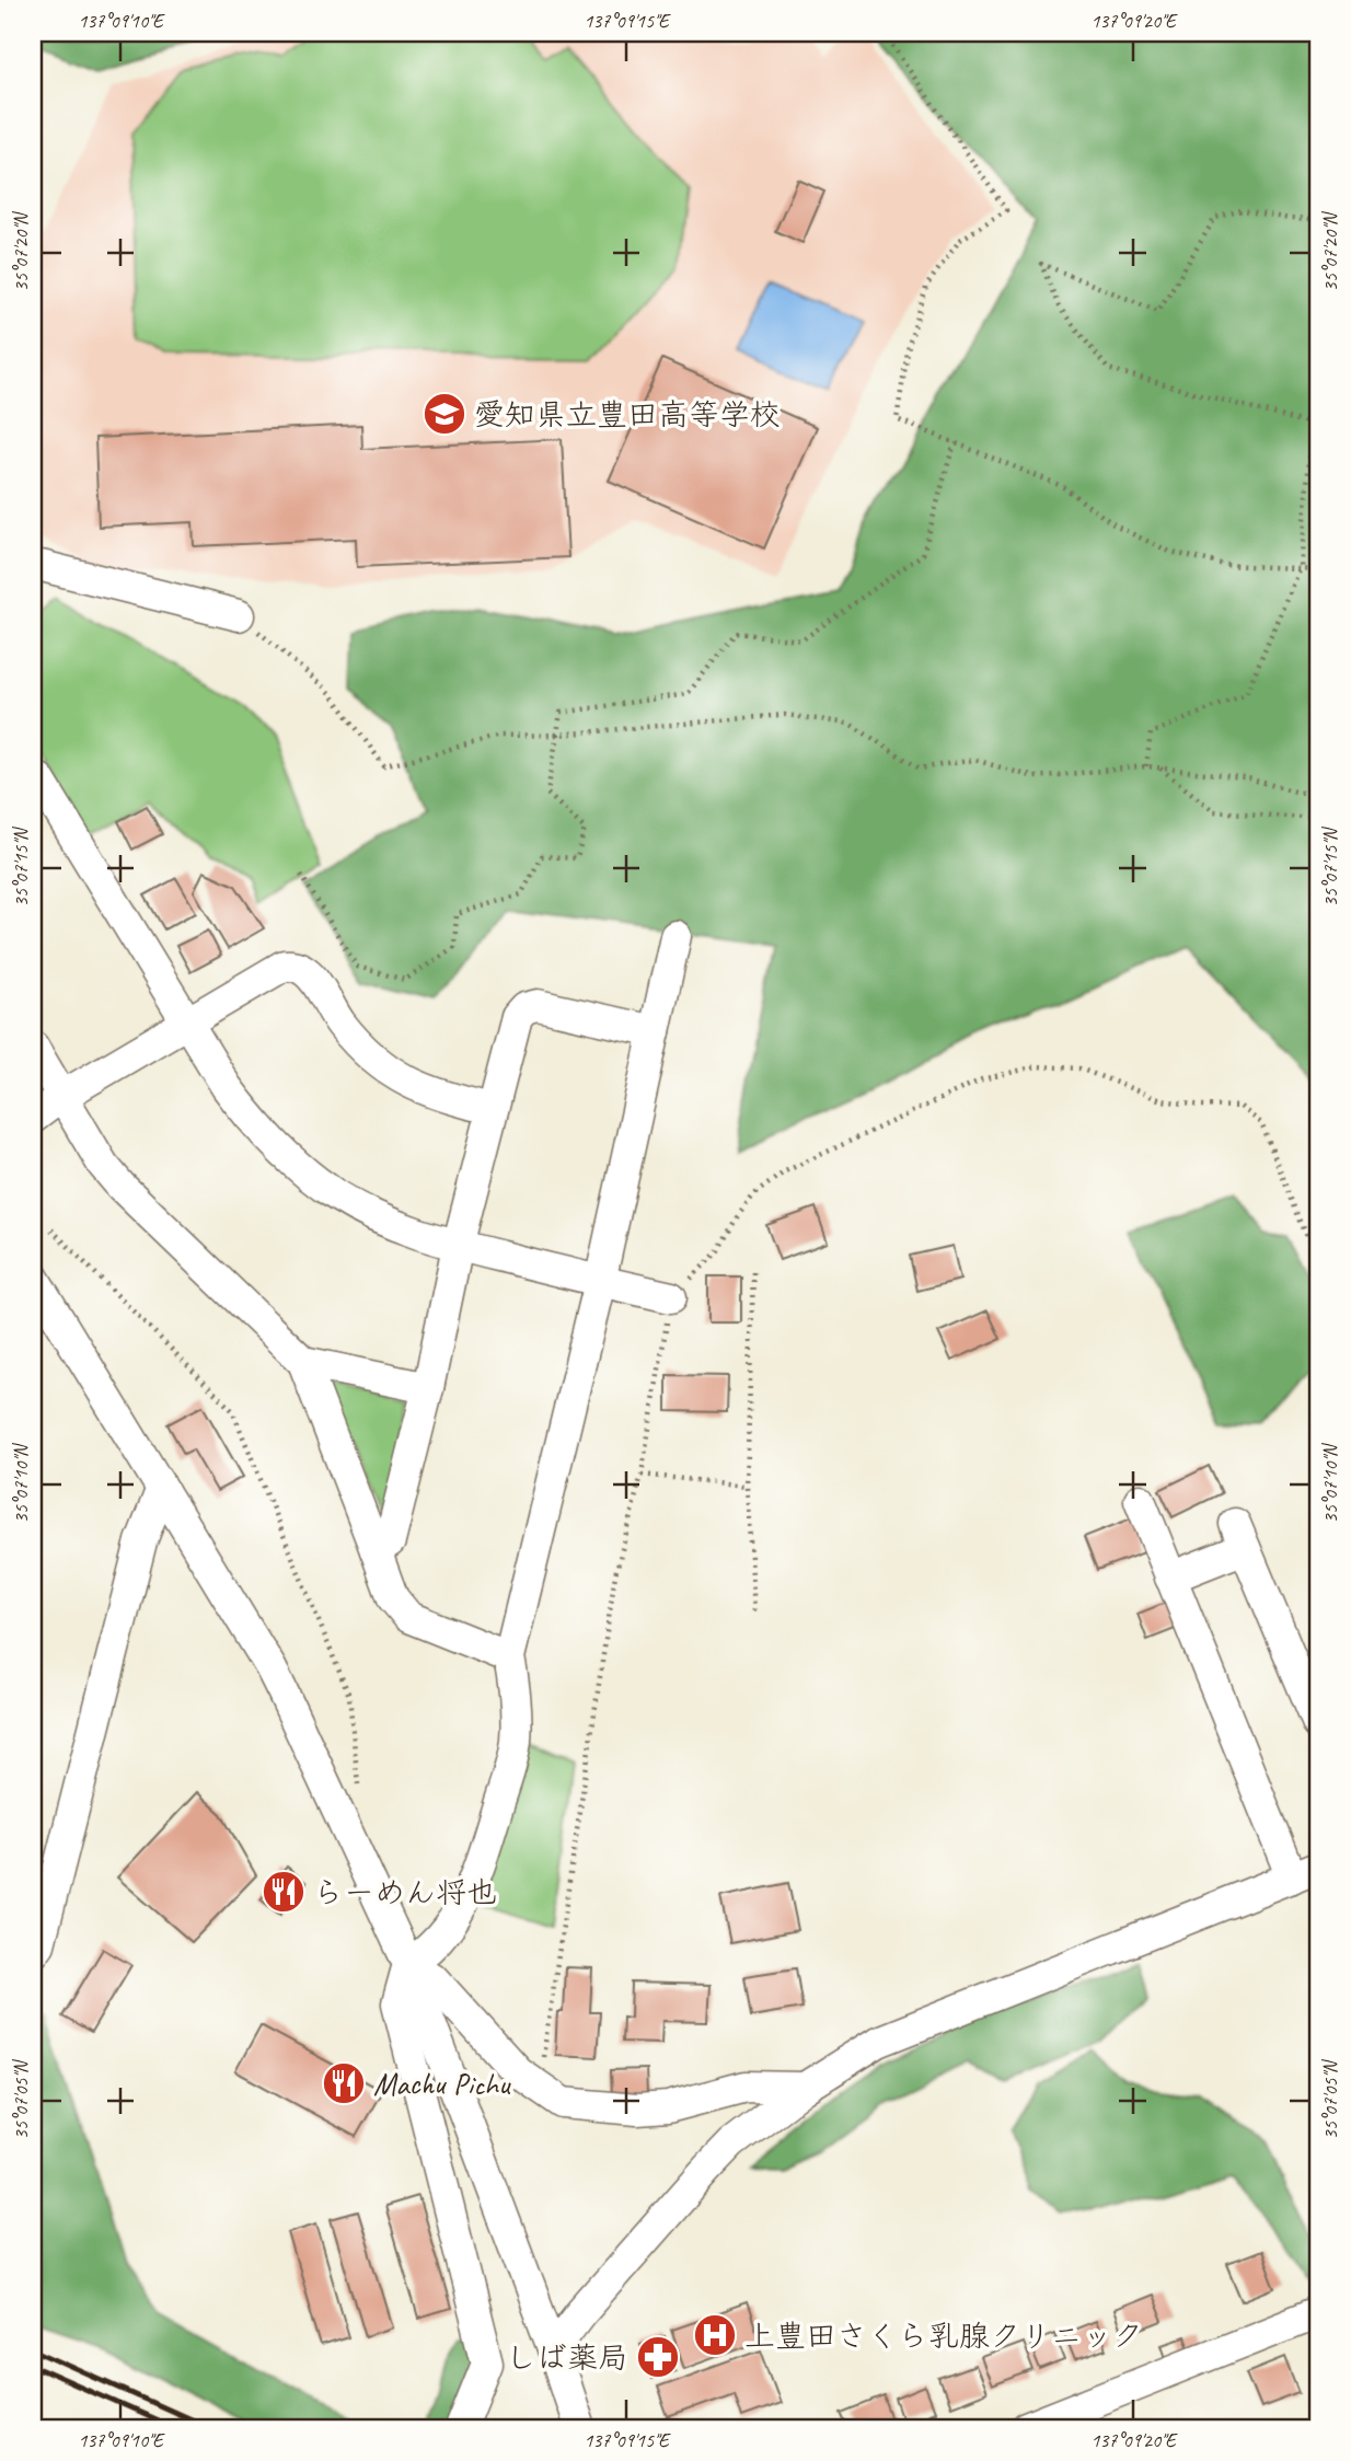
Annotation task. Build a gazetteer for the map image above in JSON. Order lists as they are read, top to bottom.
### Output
{
  "places": {
    "school or university": ["愛知県立豊田高等学校"],
    "restaurant": ["らーめん将也", "Machu Pichu"],
    "hospital": ["上豊田さくら乳腺クリニック"],
    "pharmacy": ["しば薬局"]
  },
  "coordinates": [
    "137°09'10\"E",
    "137°09'15\"E",
    "137°09'20\"E",
    "35°07'20\"N",
    "35°07'15\"N",
    "35°07'10\"N",
    "35°07'05\"N"
  ]
}
